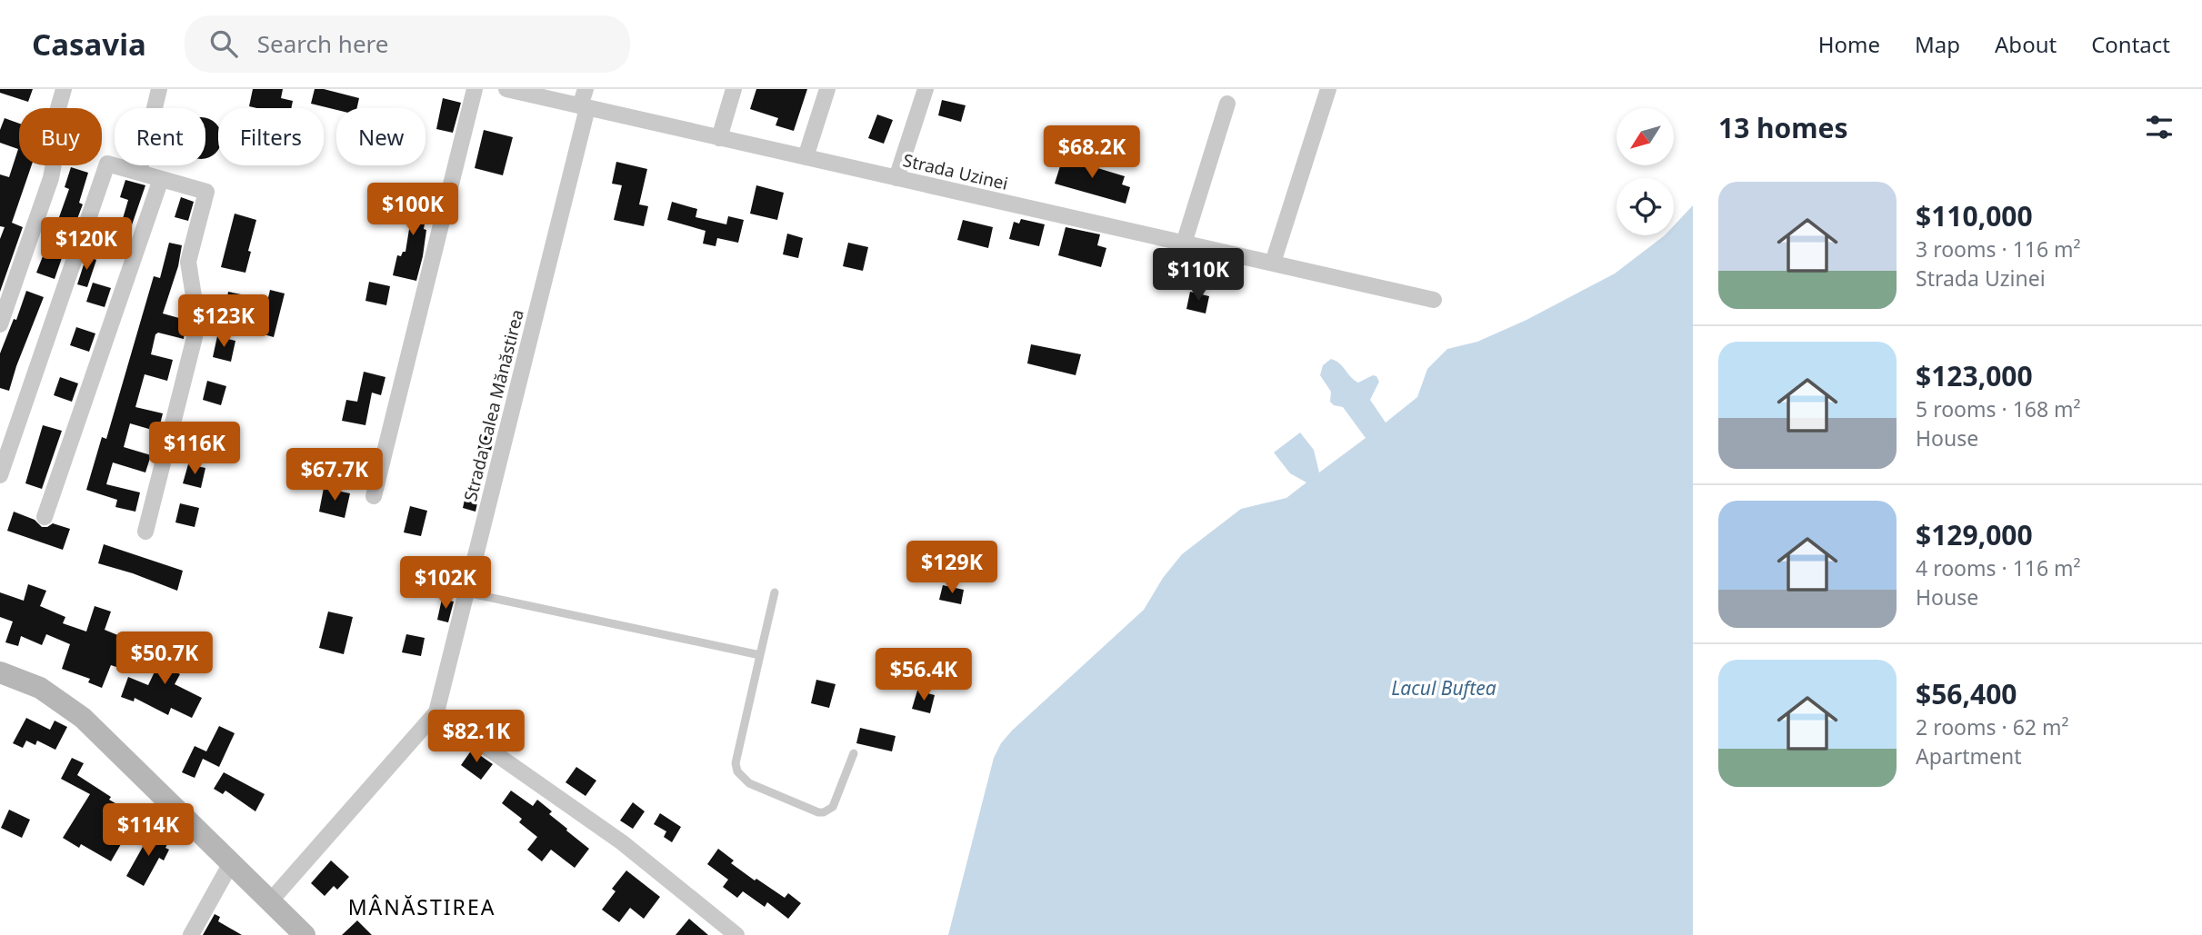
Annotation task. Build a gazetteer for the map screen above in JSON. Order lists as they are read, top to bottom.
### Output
{
  "streets": {
    "street": ["Strada Uzinei", "Strada Calea Mănăstirea"]
  },
  "crossings": [
    ["Strada Uzinei", "Strada Calea Mănăstirea"]
  ],
  "districts": ["MÂNĂSTIREA"],
  "water": ["Lacul Buftea"],
  "north": "bottom left",
  "page": {
    "header": "Casavia",
    "search": "Search here",
    "nav": [
      "Home",
      "Map",
      "About",
      "Contact"
    ],
    "heading": "13 homes",
    "chip": [
      "Buy",
      "Rent",
      "Filters",
      "New"
    ],
    "price": [
      "$68.2K",
      "$100K",
      "$120K",
      "$110K",
      "$123K",
      "$116K",
      "$67.7K",
      "$129K",
      "$102K",
      "$50.7K",
      "$56.4K",
      "$82.1K",
      "$114K"
    ],
    "list": [
      {
        "name": "$110,000",
        "note": "3 rooms · 116 m² · Strada Uzinei"
      },
      {
        "name": "$123,000",
        "note": "5 rooms · 168 m² · House"
      },
      {
        "name": "$129,000",
        "note": "4 rooms · 116 m² · House"
      },
      {
        "name": "$56,400",
        "note": "2 rooms · 62 m² · Apartment"
      }
    ]
  }
}
